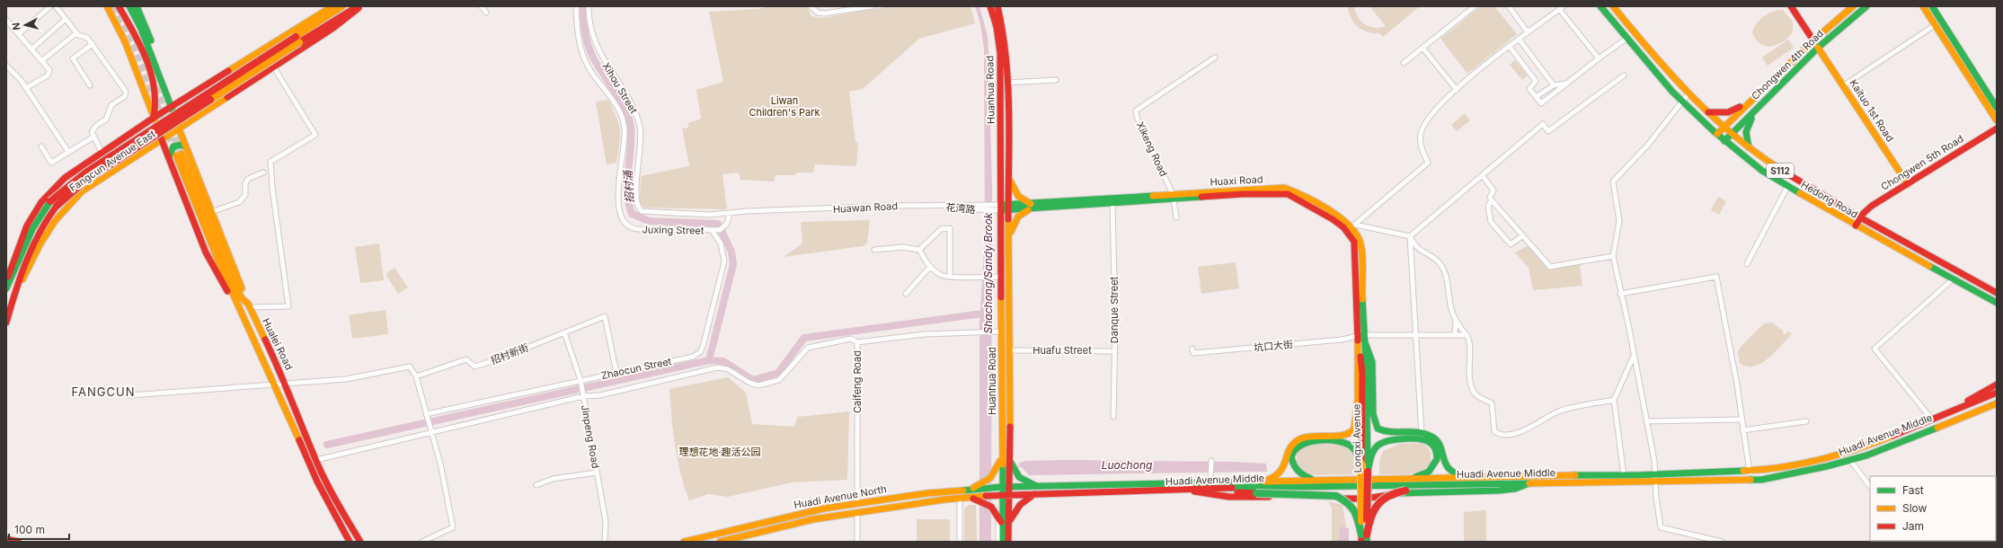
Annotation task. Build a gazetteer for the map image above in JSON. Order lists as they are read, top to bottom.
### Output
{
  "streets": {
    "main road": [
      "Chongwen 4th Road",
      "Huanhua Road",
      "Kaituo 1st Road",
      "Fangcun Avenue East",
      "Chongwen 5th Road",
      "S112",
      "Huaxi Road",
      "Hedong Road",
      "Hualei Road",
      "Huadi Avenue Middle",
      "Longxi Avenue",
      "Huadi Avenue North"
    ],
    "street": [
      "Xihou Street",
      "Xikeng Road",
      "Huawan Road",
      "Juxing Street",
      "Danque Street",
      "坑口大街",
      "Huafu Street",
      "招村新街",
      "Zhaocun Street",
      "Caifeng Road",
      "Jinpeng Road"
    ]
  },
  "crossings": [
    ["Chongwen 4th Road", "Kaituo 1st Road"],
    ["Chongwen 4th Road", "Hedong Road"],
    ["Xihou Street", "Huawan Road"],
    ["Huanhua Road", "Huaxi Road"],
    ["Huanhua Road", "Huawan Road"],
    ["Huanhua Road", "Huafu Street"],
    ["Huanhua Road", "Caifeng Road"],
    ["Kaituo 1st Road", "Chongwen 5th Road"],
    ["Xikeng Road", "Huaxi Road"],
    ["Chongwen 5th Road", "Hedong Road"],
    ["Huaxi Road", "Huawan Road"],
    ["Huaxi Road", "Danque Street"],
    ["Huaxi Road", "坑口大街"],
    ["Huaxi Road", "Longxi Avenue"],
    ["Juxing Street", "Zhaocun Street"],
    ["Danque Street", "Huafu Street"],
    ["坑口大街", "Longxi Avenue"],
    ["招村新街", "Zhaocun Street"],
    ["招村新街", "Jinpeng Road"],
    ["Zhaocun Street", "Jinpeng Road"],
    ["Caifeng Road", "Huadi Avenue North"],
    ["Huadi Avenue Middle", "Huadi Avenue North"]
  ],
  "districts": ["FANGCUN"],
  "water": ["招村涌", "Shachong/Sandy Brook", "Luochong"],
  "parks": ["Liwan Children's Park", "理想花地·趣活公园"],
  "legend": ["Fast", "Slow", "Jam"],
  "scale_bar": "100 m",
  "north": "left"
}
